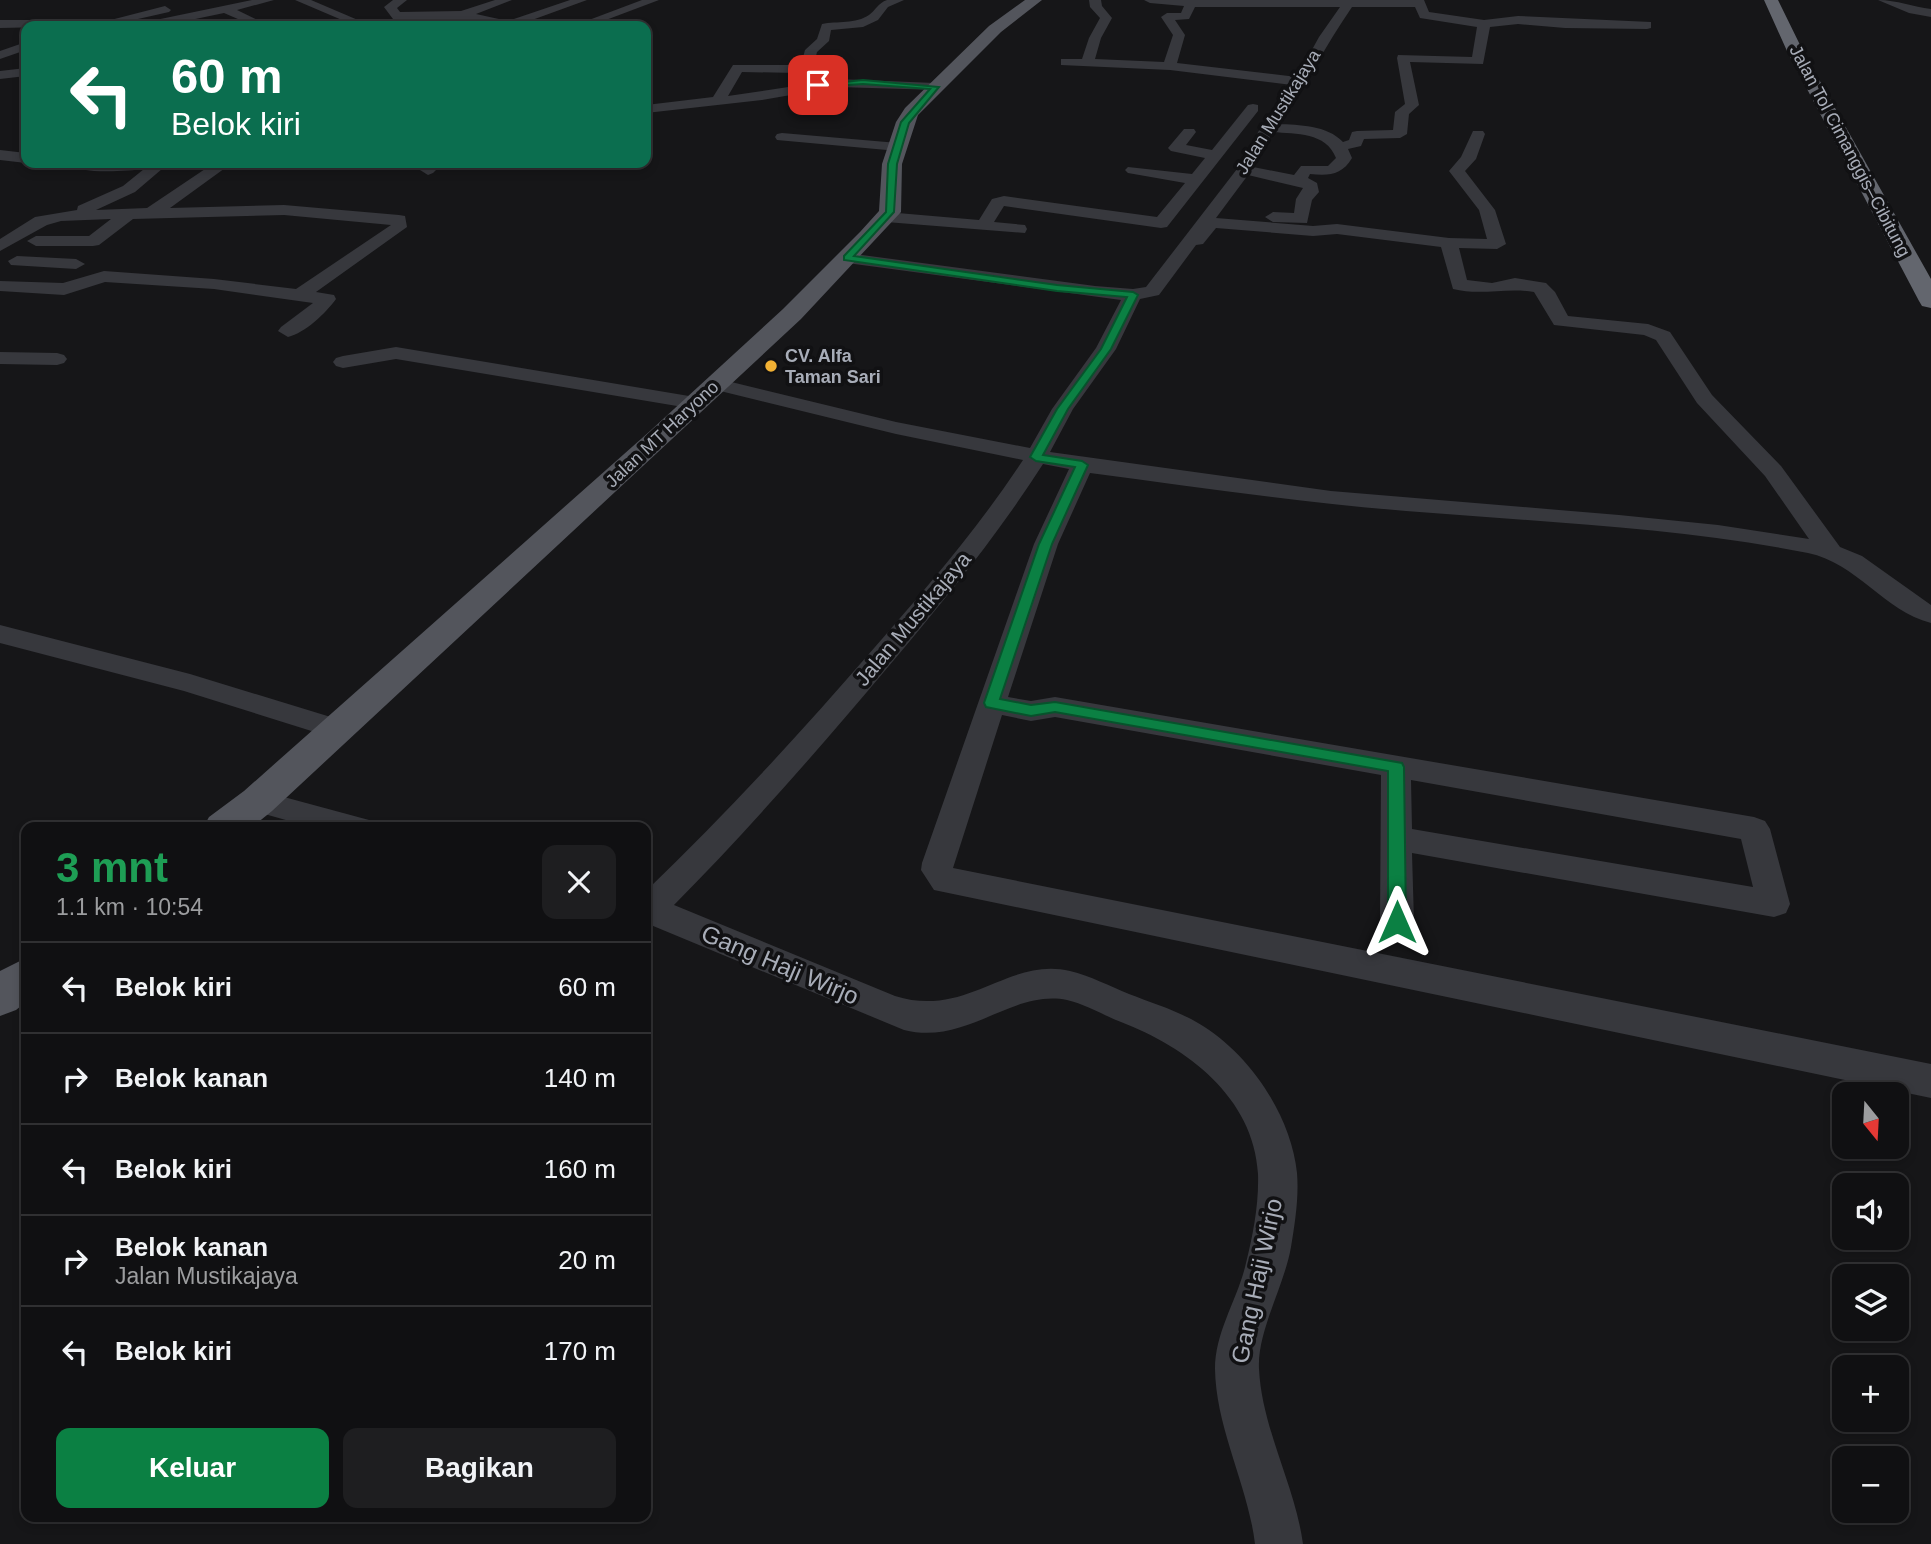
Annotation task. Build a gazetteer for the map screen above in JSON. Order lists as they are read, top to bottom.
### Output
{
  "streets": {
    "highway": ["Jalan Tol Cimanggis–Cibitung"],
    "main road": ["Jalan MT Haryono"],
    "street": ["Jalan Mustikajaya", "Gang Haji Wirjo"]
  },
  "places": ["CV. Alfa Taman Sari"],
  "north": "bottom",
  "page": {
    "turn": ["60 m", "Belok kiri"],
    "heading": ["3 mnt", "1.1 km · 10:54"],
    "list": [
      {
        "name": "Belok kiri",
        "value": "60 m"
      },
      {
        "name": "Belok kanan",
        "value": "140 m"
      },
      {
        "name": "Belok kiri",
        "value": "160 m"
      },
      {
        "name": "Belok kanan",
        "note": "Jalan Mustikajaya",
        "value": "20 m"
      },
      {
        "name": "Belok kiri",
        "value": "170 m"
      }
    ],
    "map_buttons": ["+", "−"],
    "buttons": ["Keluar", "Bagikan"]
  }
}
